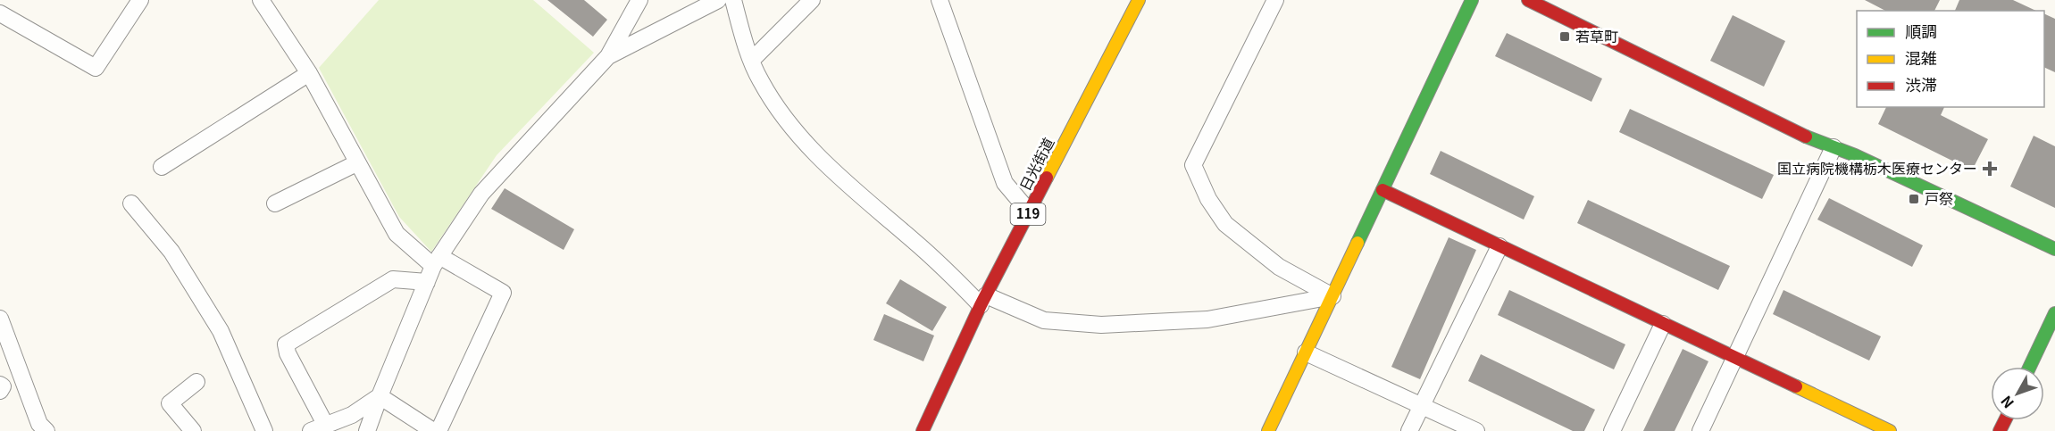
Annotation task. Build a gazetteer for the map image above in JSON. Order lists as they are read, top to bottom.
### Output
{
  "streets": {
    "main road": ["日光街道", "119"]
  },
  "places": {
    "transit": ["若草町", "戸祭"],
    "health": ["国立病院機構栃木医療センター"]
  },
  "legend": ["順調", "混雑", "渋滞"],
  "north": "bottom left"
}
